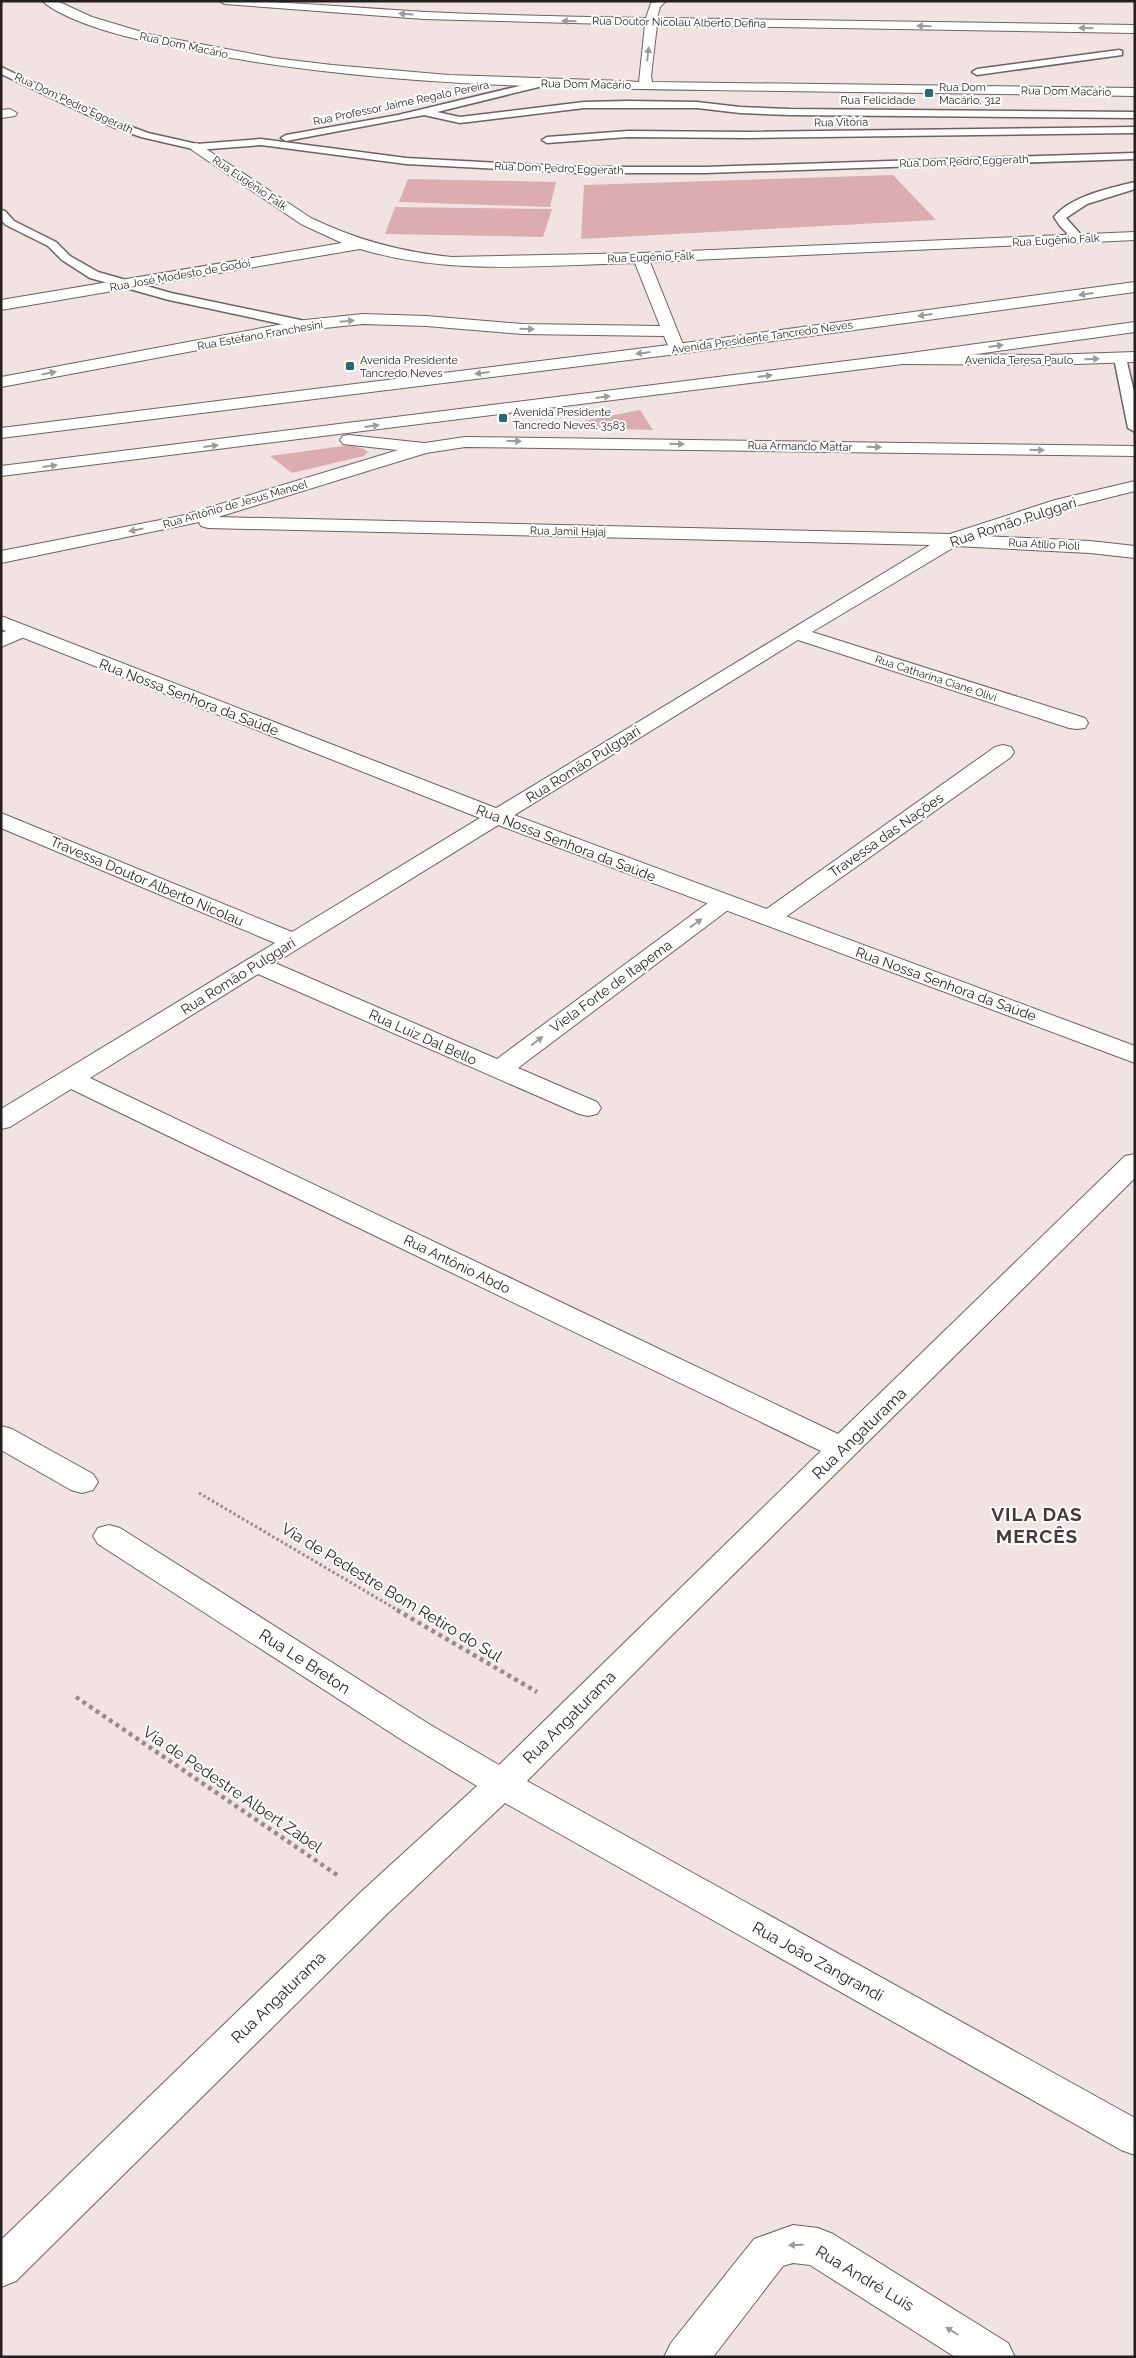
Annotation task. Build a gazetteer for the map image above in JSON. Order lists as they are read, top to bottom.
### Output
{
  "streets": {
    "main road": [
      "Rua Doutor Nicolau Alberto Defina",
      "Rua Dom Macário",
      "Rua Eugênio Falk",
      "Rua José Modesto de Godói",
      "Rua Estéfano Franchesini",
      "Avenida Presidente Tancredo Neves",
      "Avenida Teresa Paulo",
      "Rua Armando Mattar",
      "Rua Antônio de Jesus Manoel",
      "Rua Romão Pulggari",
      "Rua Jamil Hajaj",
      "Rua Atilio Pioli",
      "Rua Catharina Ciane Olivi",
      "Rua Nossa Senhora da Saúde",
      "Travessa das Nações",
      "Travessa Doutor Alberto Nicolau",
      "Viela Forte de Itapema",
      "Rua Luiz Dal Bello",
      "Rua Antônio Abdo",
      "Rua Angaturama",
      "Rua Le Breton",
      "Rua João Zangrandi",
      "Rua André Luis"
    ],
    "lane": [
      "Rua Felicidade",
      "Rua Dom Pedro Eggerath",
      "Rua Professor Jaime Regalo Pereira",
      "Rua Vitória"
    ],
    "path": ["Via de Pedestre Bom Retiro do Sul", "Via de Pedestre Albert Zabel"]
  },
  "crossings": [
    ["Rua Dom Macário", "Rua Professor Jaime Regalo Pereira"],
    ["Rua Felicidade", "Rua Professor Jaime Regalo Pereira"],
    ["Rua Dom Pedro Eggerath", "Rua Professor Jaime Regalo Pereira"],
    ["Rua Dom Pedro Eggerath", "Rua Eugênio Falk"],
    ["Rua Eugênio Falk", "Rua José Modesto de Godói"],
    ["Rua Armando Mattar", "Rua Antônio de Jesus Manoel"],
    ["Rua Antônio de Jesus Manoel", "Rua Jamil Hajaj"],
    ["Rua Romão Pulggari", "Rua Jamil Hajaj"],
    ["Rua Romão Pulggari", "Rua Atilio Pioli"],
    ["Rua Romão Pulggari", "Rua Catharina Ciane Olivi"],
    ["Rua Romão Pulggari", "Rua Nossa Senhora da Saúde"],
    ["Rua Romão Pulggari", "Travessa Doutor Alberto Nicolau"],
    ["Rua Romão Pulggari", "Rua Luiz Dal Bello"],
    ["Rua Romão Pulggari", "Rua Antônio Abdo"],
    ["Rua Jamil Hajaj", "Rua Atilio Pioli"],
    ["Rua Nossa Senhora da Saúde", "Travessa das Nações"],
    ["Rua Nossa Senhora da Saúde", "Viela Forte de Itapema"],
    ["Viela Forte de Itapema", "Rua Luiz Dal Bello"],
    ["Rua Antônio Abdo", "Rua Angaturama"],
    ["Rua Angaturama", "Via de Pedestre Bom Retiro do Sul"],
    ["Rua Angaturama", "Rua Le Breton"],
    ["Rua Angaturama", "Via de Pedestre Albert Zabel"],
    ["Rua Angaturama", "Rua João Zangrandi"],
    ["Rua Le Breton", "Rua João Zangrandi"]
  ],
  "one_way": ["Rua Doutor Nicolau Alberto Defina", "Viela Forte de Itapema"],
  "districts": ["VILA DAS MERCÊS"],
  "places": {
    "transit": ["Rua Dom Macário, 312", "Avenida Presidente Tancredo Neves", "Avenida Presidente Tancredo Neves, 3583"]
  }
}
